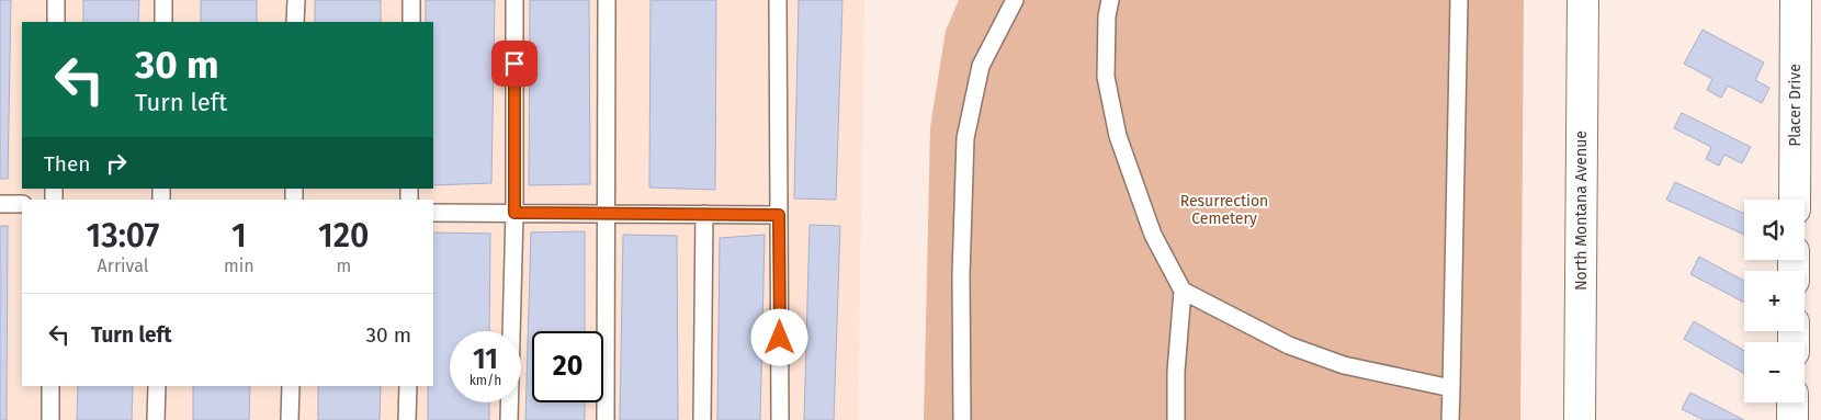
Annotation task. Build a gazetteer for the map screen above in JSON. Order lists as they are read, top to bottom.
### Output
{
  "streets": {
    "main road": ["Placer Drive", "North Montana Avenue"]
  },
  "parks": ["Resurrection Cemetery"],
  "page": {
    "turn": ["30 m", "Turn left"],
    "then": "Then",
    "map_buttons": ["+", "−"],
    "eta": [
      "13:07",
      "Arrival",
      "1",
      "min",
      "120",
      "m"
    ],
    "list": [
      {
        "name": "Turn left",
        "value": "30 m"
      }
    ],
    "speed": "11 km/h",
    "limit": "20"
  }
}
